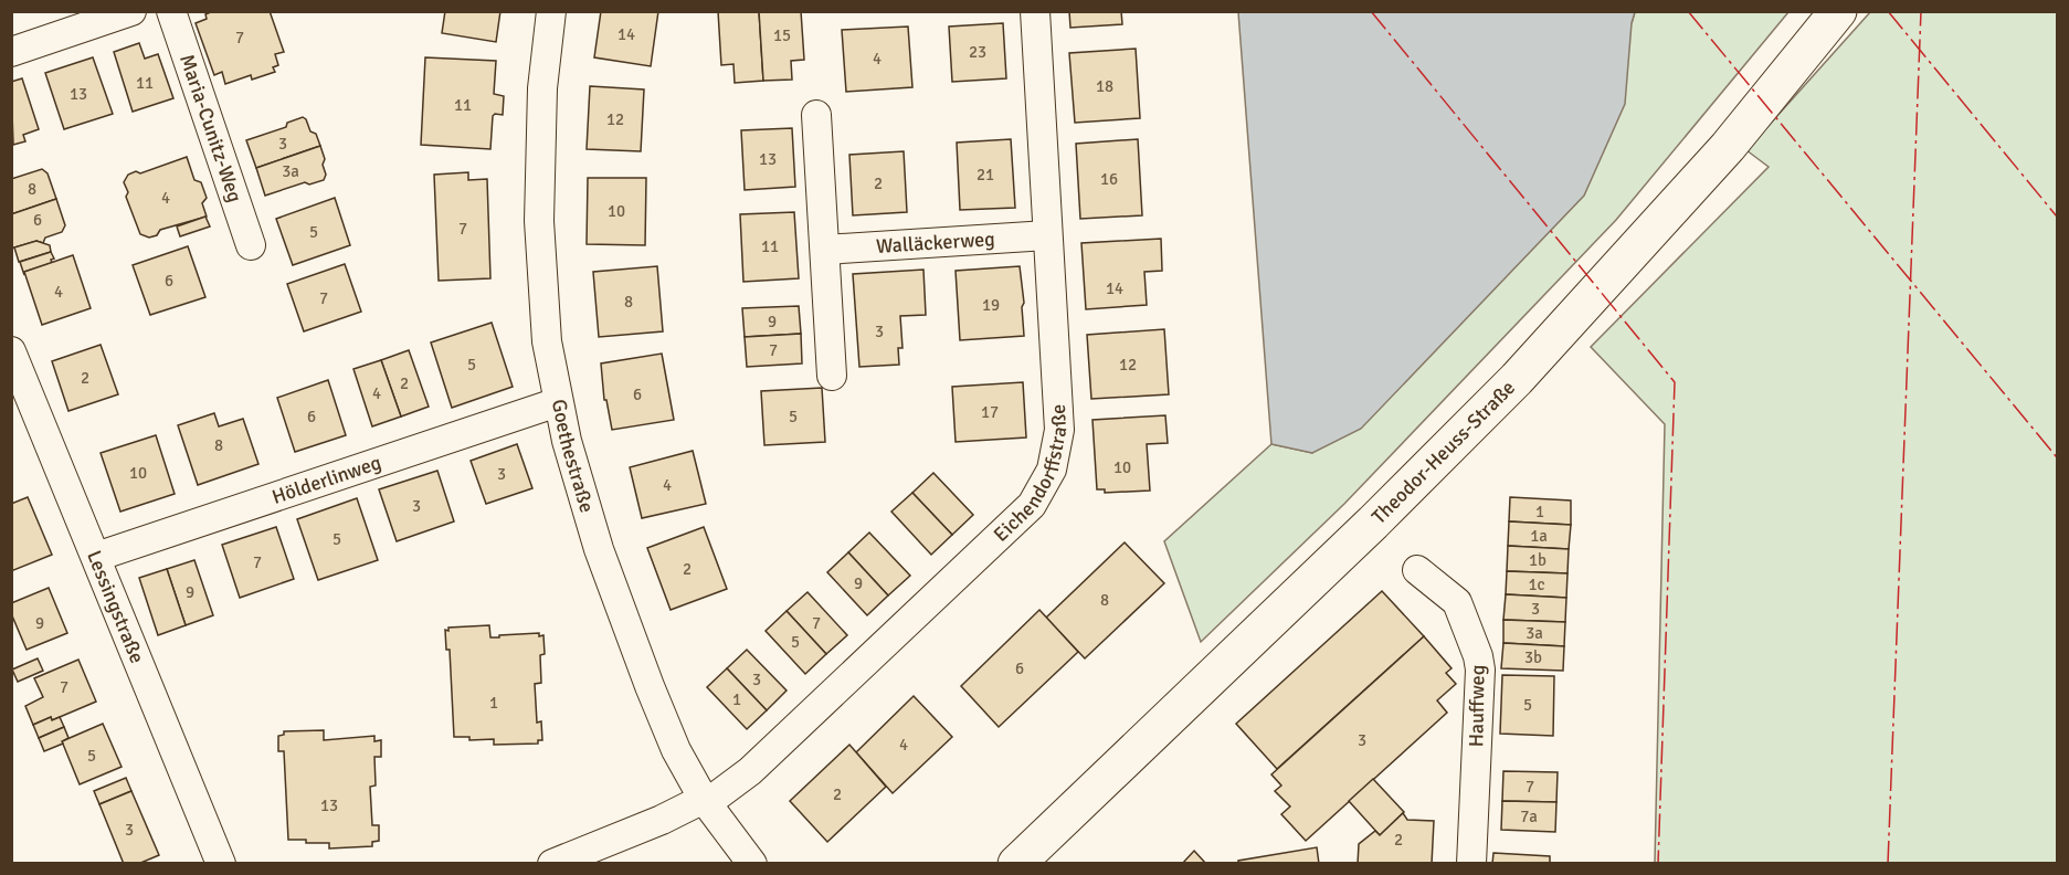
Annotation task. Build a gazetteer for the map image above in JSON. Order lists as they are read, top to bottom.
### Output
{
  "streets": {
    "street": [
      "Maria-Cunitz-Weg",
      "Walläckerweg",
      "Theodor-Heuss-Straße",
      "Goethestraße",
      "Eichendorffstraße",
      "Hölderlinweg",
      "Lessingstraße",
      "Hauffweg"
    ]
  },
  "crossings": [
    ["Walläckerweg", "Eichendorffstraße"],
    ["Goethestraße", "Eichendorffstraße"],
    ["Goethestraße", "Hölderlinweg"],
    ["Hölderlinweg", "Lessingstraße"]
  ],
  "house_numbers": [
    "14",
    "15",
    "7",
    "23",
    "4",
    "11",
    "18",
    "13",
    "11",
    "12",
    "3",
    "13",
    "3a",
    "21",
    "16",
    "2",
    "8",
    "4",
    "10",
    "6",
    "7",
    "5",
    "11",
    "6",
    "14",
    "4",
    "7",
    "8",
    "19",
    "9",
    "3",
    "7",
    "5",
    "12",
    "2",
    "2",
    "4",
    "6",
    "17",
    "6",
    "5",
    "8",
    "10",
    "10",
    "3",
    "4",
    "3",
    "1",
    "1a",
    "5",
    "1b",
    "7",
    "2",
    "9",
    "1c",
    "9",
    "8",
    "3",
    "9",
    "7",
    "3a",
    "5",
    "3b",
    "6",
    "3",
    "7",
    "1",
    "1",
    "5",
    "3",
    "4",
    "5",
    "7",
    "2",
    "13",
    "7a",
    "3",
    "2"
  ]
}
